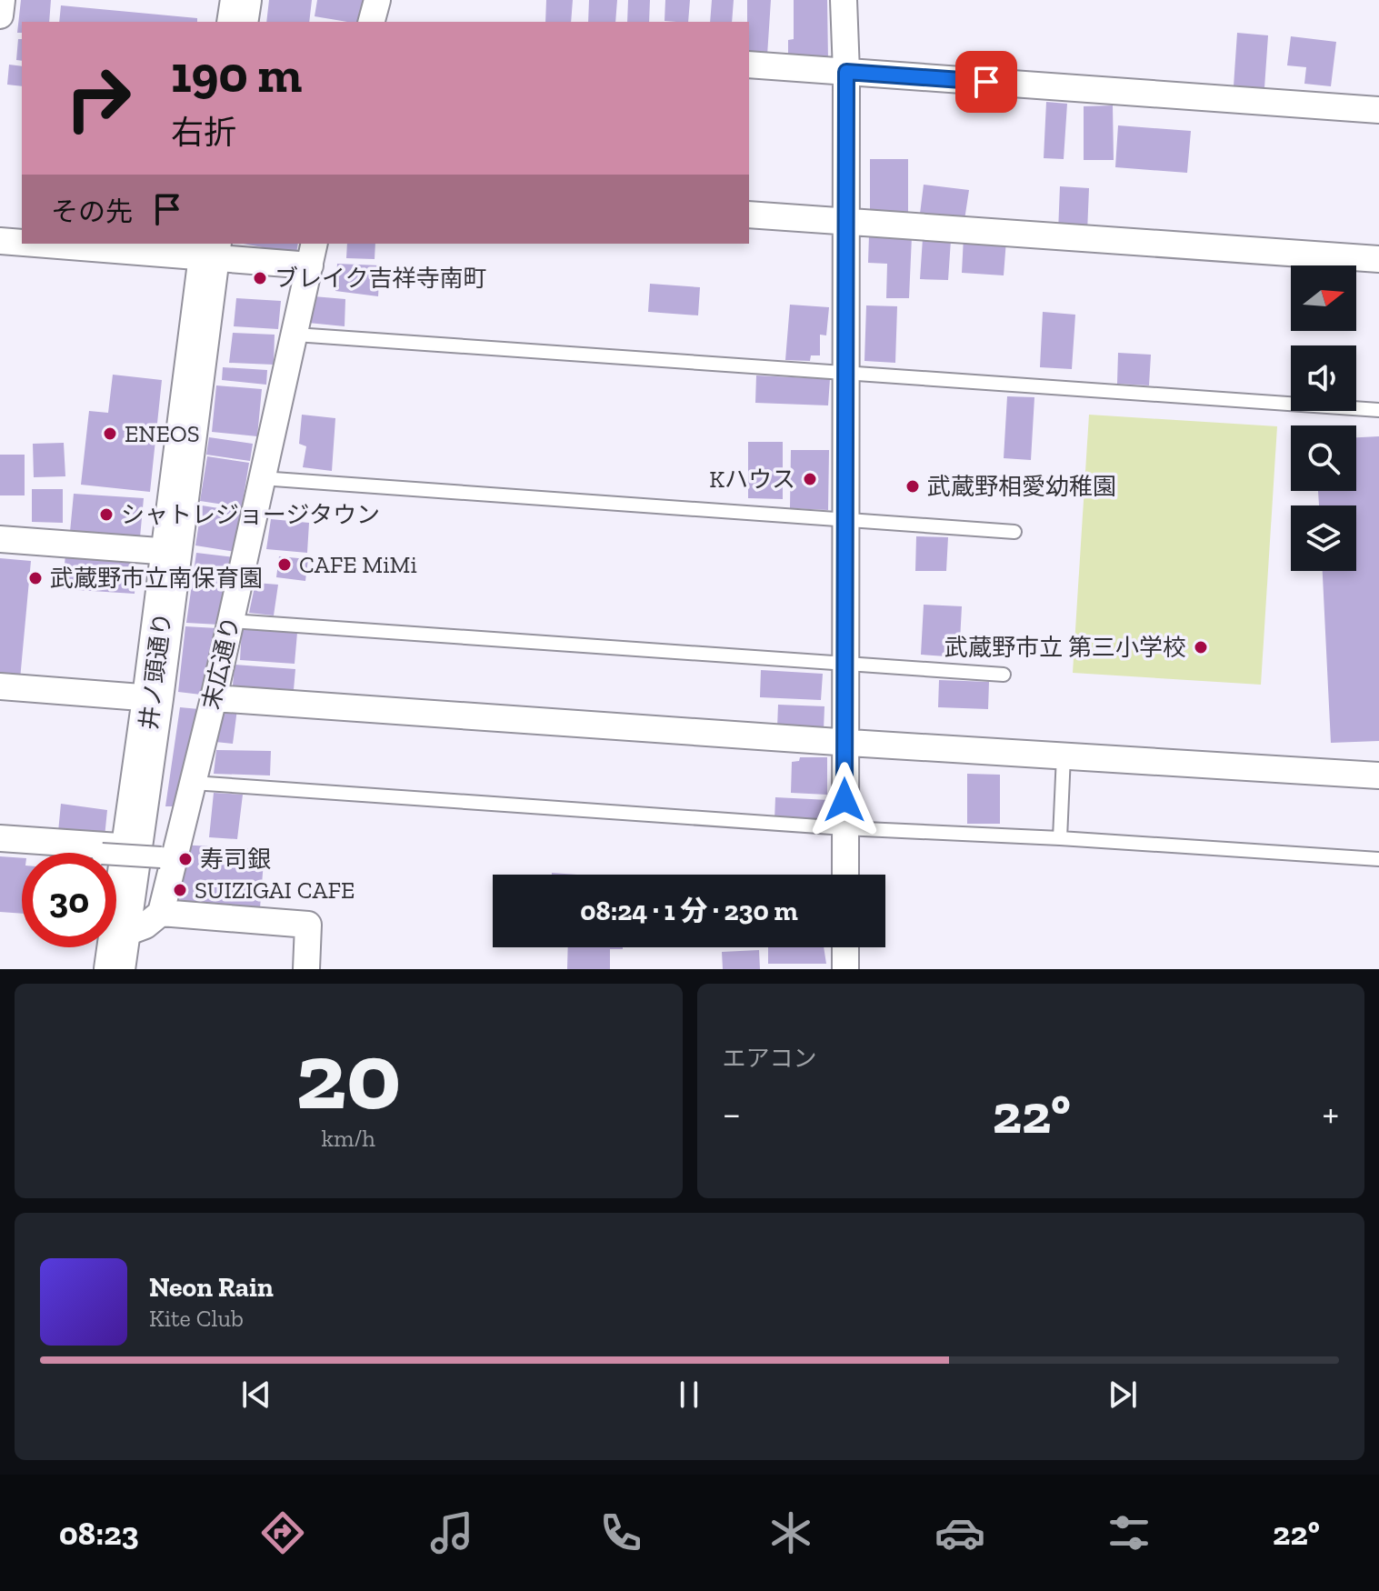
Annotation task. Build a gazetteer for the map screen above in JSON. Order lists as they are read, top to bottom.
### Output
{
  "streets": {
    "main road": ["井ノ頭通り"],
    "street": ["末広通り"]
  },
  "places": [
    "ブレイク吉祥寺南町",
    "ENEOS",
    "Kハウス",
    "武蔵野相愛幼稚園",
    "シャトレジョージタウン",
    "CAFE MiMi",
    "武蔵野市立南保育園",
    "武蔵野市立 第三小学校",
    "寿司銀",
    "SUIZIGAI CAFE"
  ],
  "north": "right",
  "page": {
    "turn": ["190 m", "右折"],
    "then": "その先",
    "limit": "30",
    "trip": "08:24 · 1 分 · 230 m",
    "tile": [
      ["20", "km/h"],
      "エアコン"
    ],
    "heat": ["−", "22°", "+"],
    "song": ["Neon Rain", "Kite Club"],
    "tabs": ["08:23", "22°"]
  }
}
